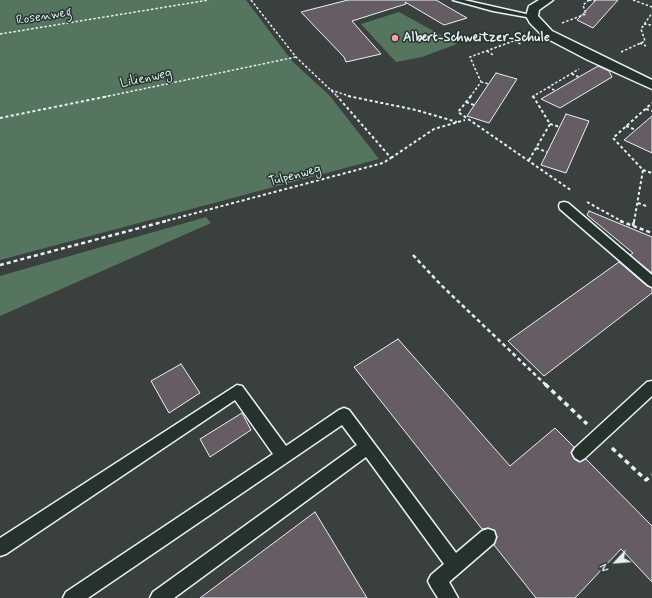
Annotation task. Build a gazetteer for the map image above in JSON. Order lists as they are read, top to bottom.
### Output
{
  "streets": {
    "path": ["Rosenweg", "Lilienweg", "Tulpenweg"]
  },
  "places": ["Albert-Schweitzer-Schule"],
  "north": "bottom left"
}
